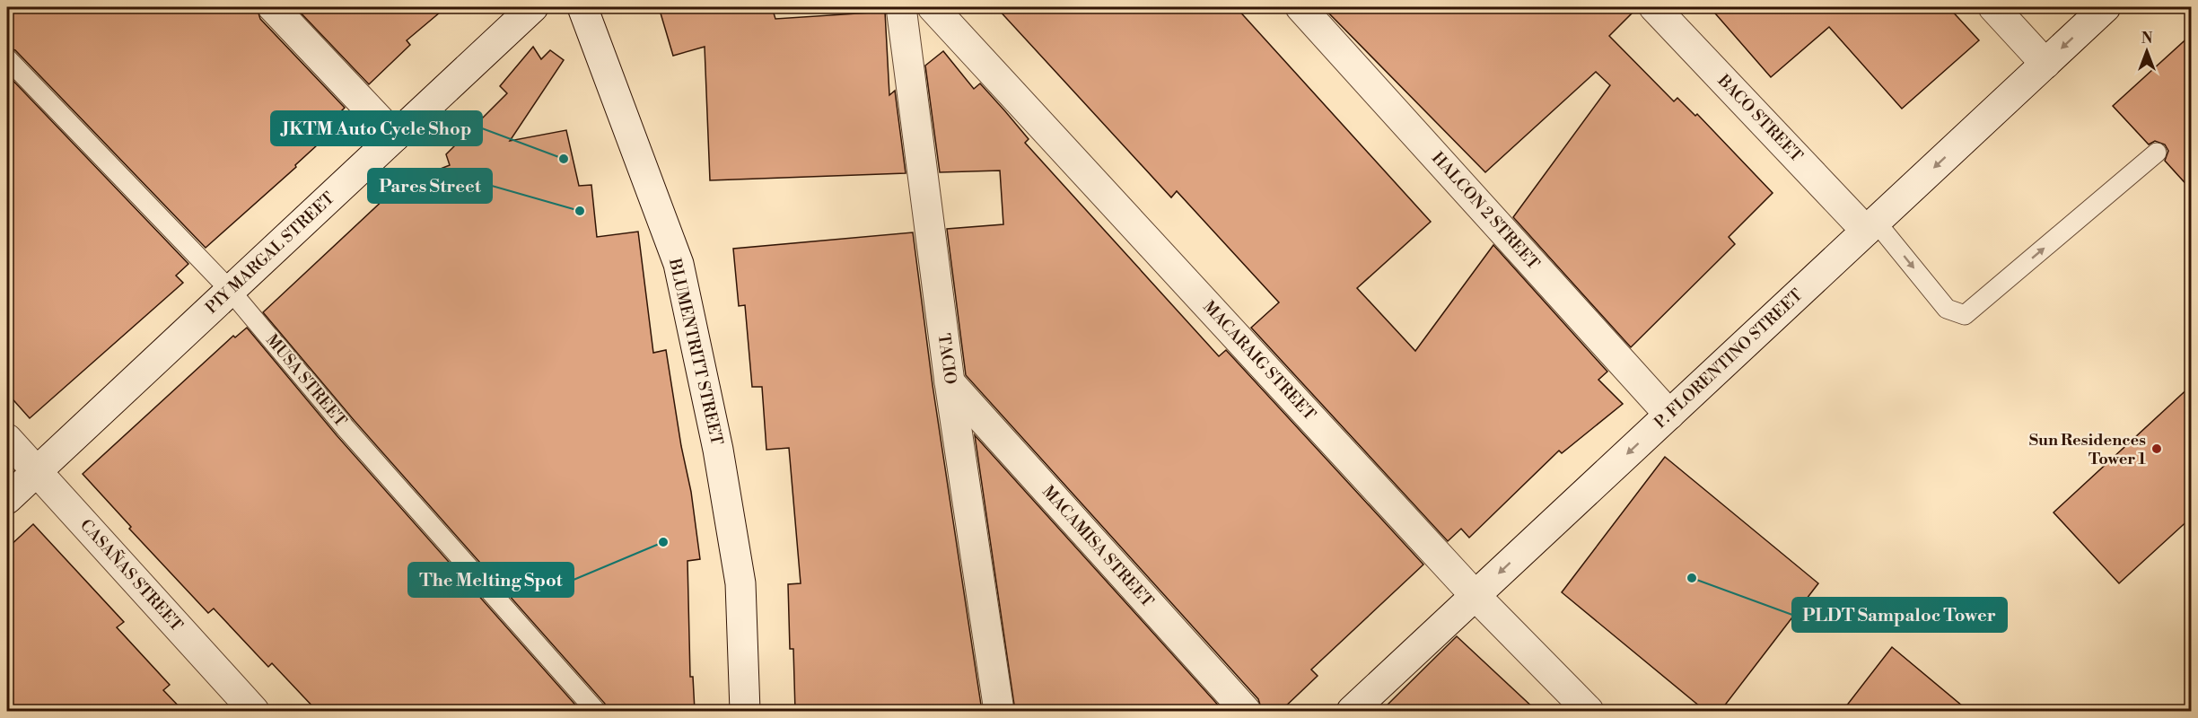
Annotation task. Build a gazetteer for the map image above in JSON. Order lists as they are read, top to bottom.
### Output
{
  "streets": {
    "street": [
      "BACO STREET",
      "HALCON 2 STREET",
      "PIY MARGAL STREET",
      "BLUMENTRITT STREET",
      "TACIO",
      "P. FLORENTINO STREET",
      "MACARAIG STREET",
      "MACAMISA STREET",
      "CASAÑAS STREET"
    ],
    "lane": ["MUSA STREET"]
  },
  "crossings": [
    ["BACO STREET", "P. FLORENTINO STREET"],
    ["HALCON 2 STREET", "P. FLORENTINO STREET"],
    ["PIY MARGAL STREET", "MUSA STREET"],
    ["PIY MARGAL STREET", "CASAÑAS STREET"],
    ["TACIO", "MACAMISA STREET"],
    ["P. FLORENTINO STREET", "MACARAIG STREET"]
  ],
  "one_way": ["P. FLORENTINO STREET"],
  "places": [
    "JKTM Auto Cycle Shop",
    "Pares Street",
    "Sun Residences Tower 1",
    "The Melting Spot",
    "PLDT Sampaloc Tower"
  ],
  "north": "top"
}
